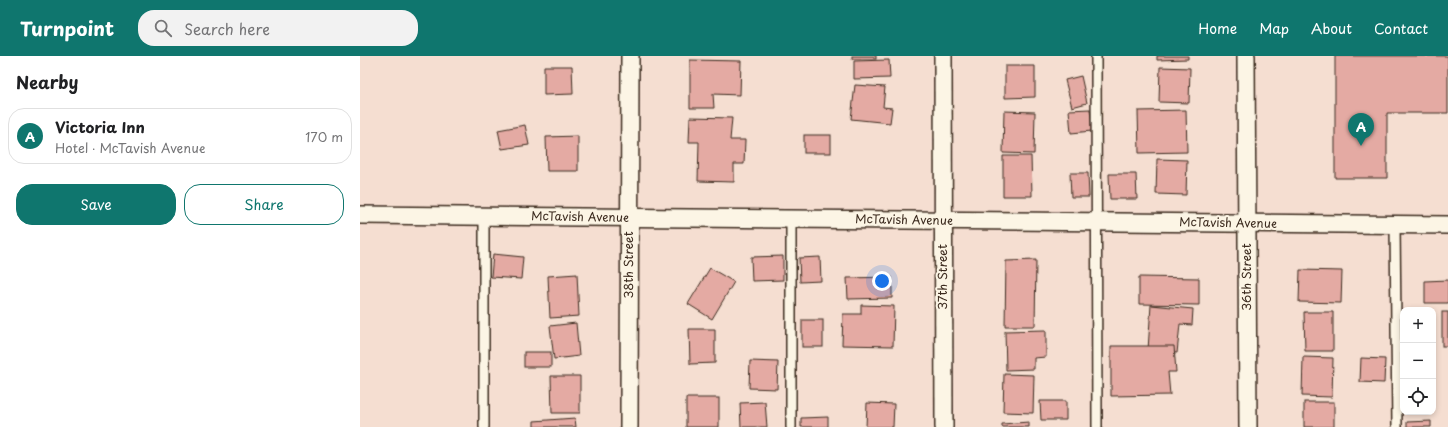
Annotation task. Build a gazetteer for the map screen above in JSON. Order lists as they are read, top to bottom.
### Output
{
  "streets": {
    "street": [
      "McTavish Avenue",
      "38th Street",
      "37th Street",
      "36th Street"
    ]
  },
  "crossings": [
    ["McTavish Avenue", "38th Street"],
    ["McTavish Avenue", "37th Street"],
    ["McTavish Avenue", "36th Street"]
  ],
  "page": {
    "header": "Turnpoint",
    "search": "Search here",
    "nav": [
      "Home",
      "Map",
      "About",
      "Contact"
    ],
    "heading": "Nearby",
    "list": [
      {
        "mark": "A",
        "name": "Victoria Inn",
        "note": "Hotel · McTavish Avenue",
        "value": "170 m"
      }
    ],
    "pins": "A",
    "buttons": ["Save", "Share"],
    "map_buttons": ["+", "−"]
  }
}
